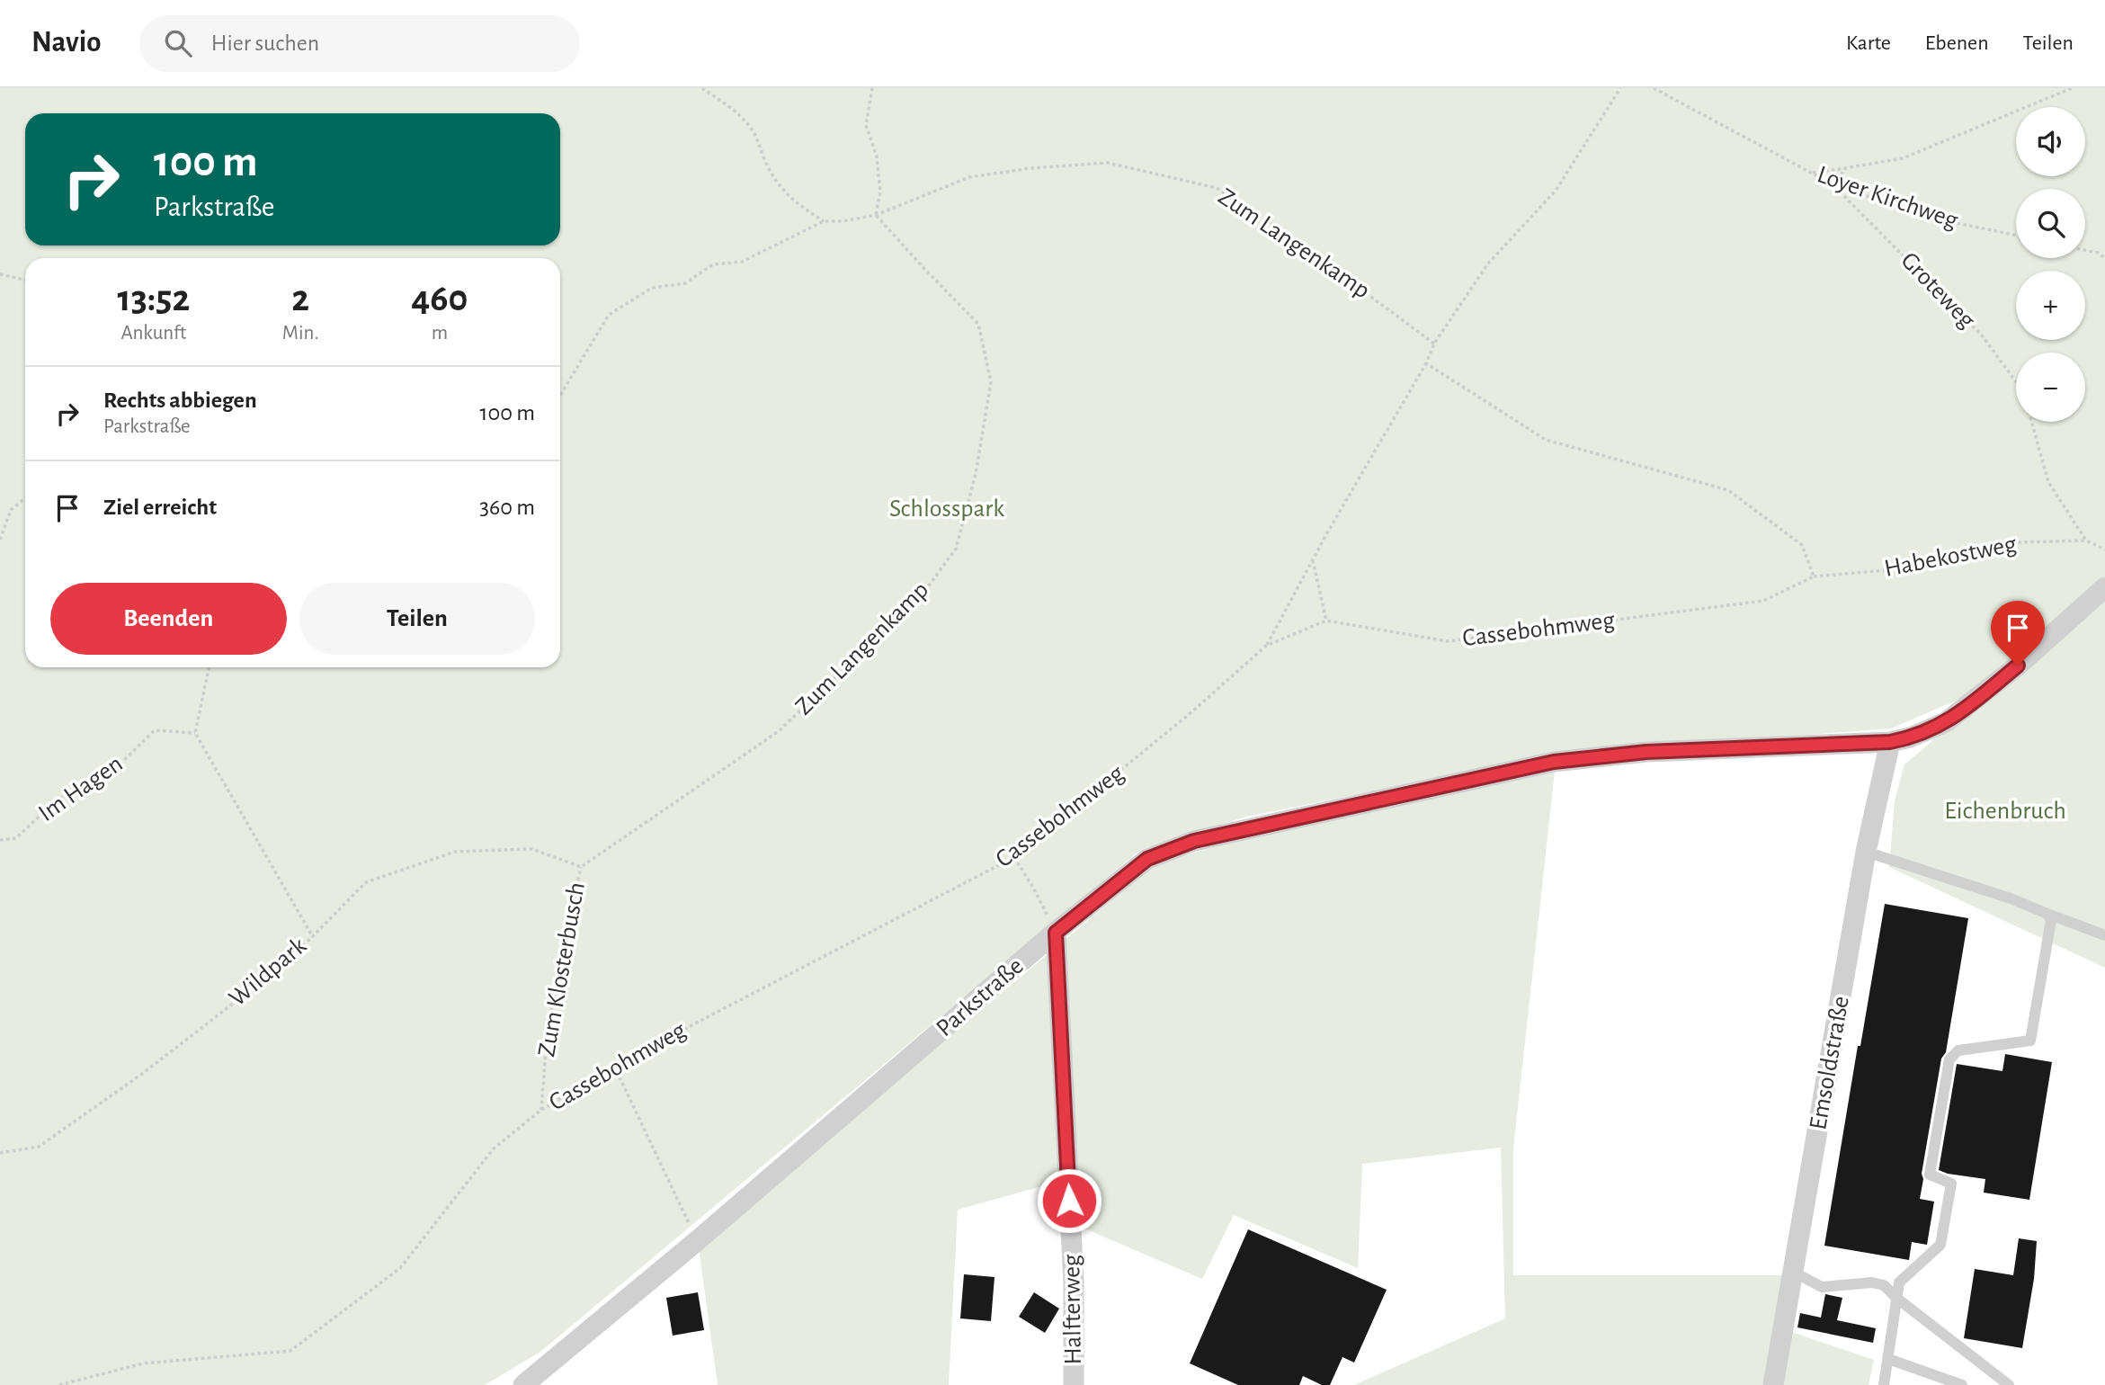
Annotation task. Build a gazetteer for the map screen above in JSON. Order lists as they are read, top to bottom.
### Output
{
  "streets": {
    "street": ["Parkstraße", "Emsoldstraße", "Halfterweg"],
    "path": [
      "Loyer Kirchweg",
      "Zum Langenkamp",
      "Groteweg",
      "Habekostweg",
      "Cassebohmweg",
      "Im Hagen",
      "Zum Klosterbusch",
      "Wildpark"
    ]
  },
  "crossings": [
    ["Loyer Kirchweg", "Groteweg"],
    ["Zum Langenkamp", "Zum Klosterbusch"],
    ["Habekostweg", "Cassebohmweg"],
    ["Cassebohmweg", "Zum Klosterbusch"],
    ["Im Hagen", "Wildpark"],
    ["Parkstraße", "Emsoldstraße"],
    ["Parkstraße", "Halfterweg"]
  ],
  "parks": ["Schlosspark", "Eichenbruch"],
  "page": {
    "header": "Navio",
    "search": "Hier suchen",
    "nav": ["Karte", "Ebenen", "Teilen"],
    "map_buttons": ["+", "−"],
    "turn": ["100 m", "Parkstraße"],
    "eta": [
      "13:52",
      "Ankunft",
      "2",
      "Min.",
      "460",
      "m"
    ],
    "list": [
      {
        "name": "Rechts abbiegen",
        "note": "Parkstraße",
        "value": "100 m"
      },
      {
        "name": "Ziel erreicht",
        "value": "360 m"
      }
    ],
    "buttons": ["Beenden", "Teilen"]
  }
}
